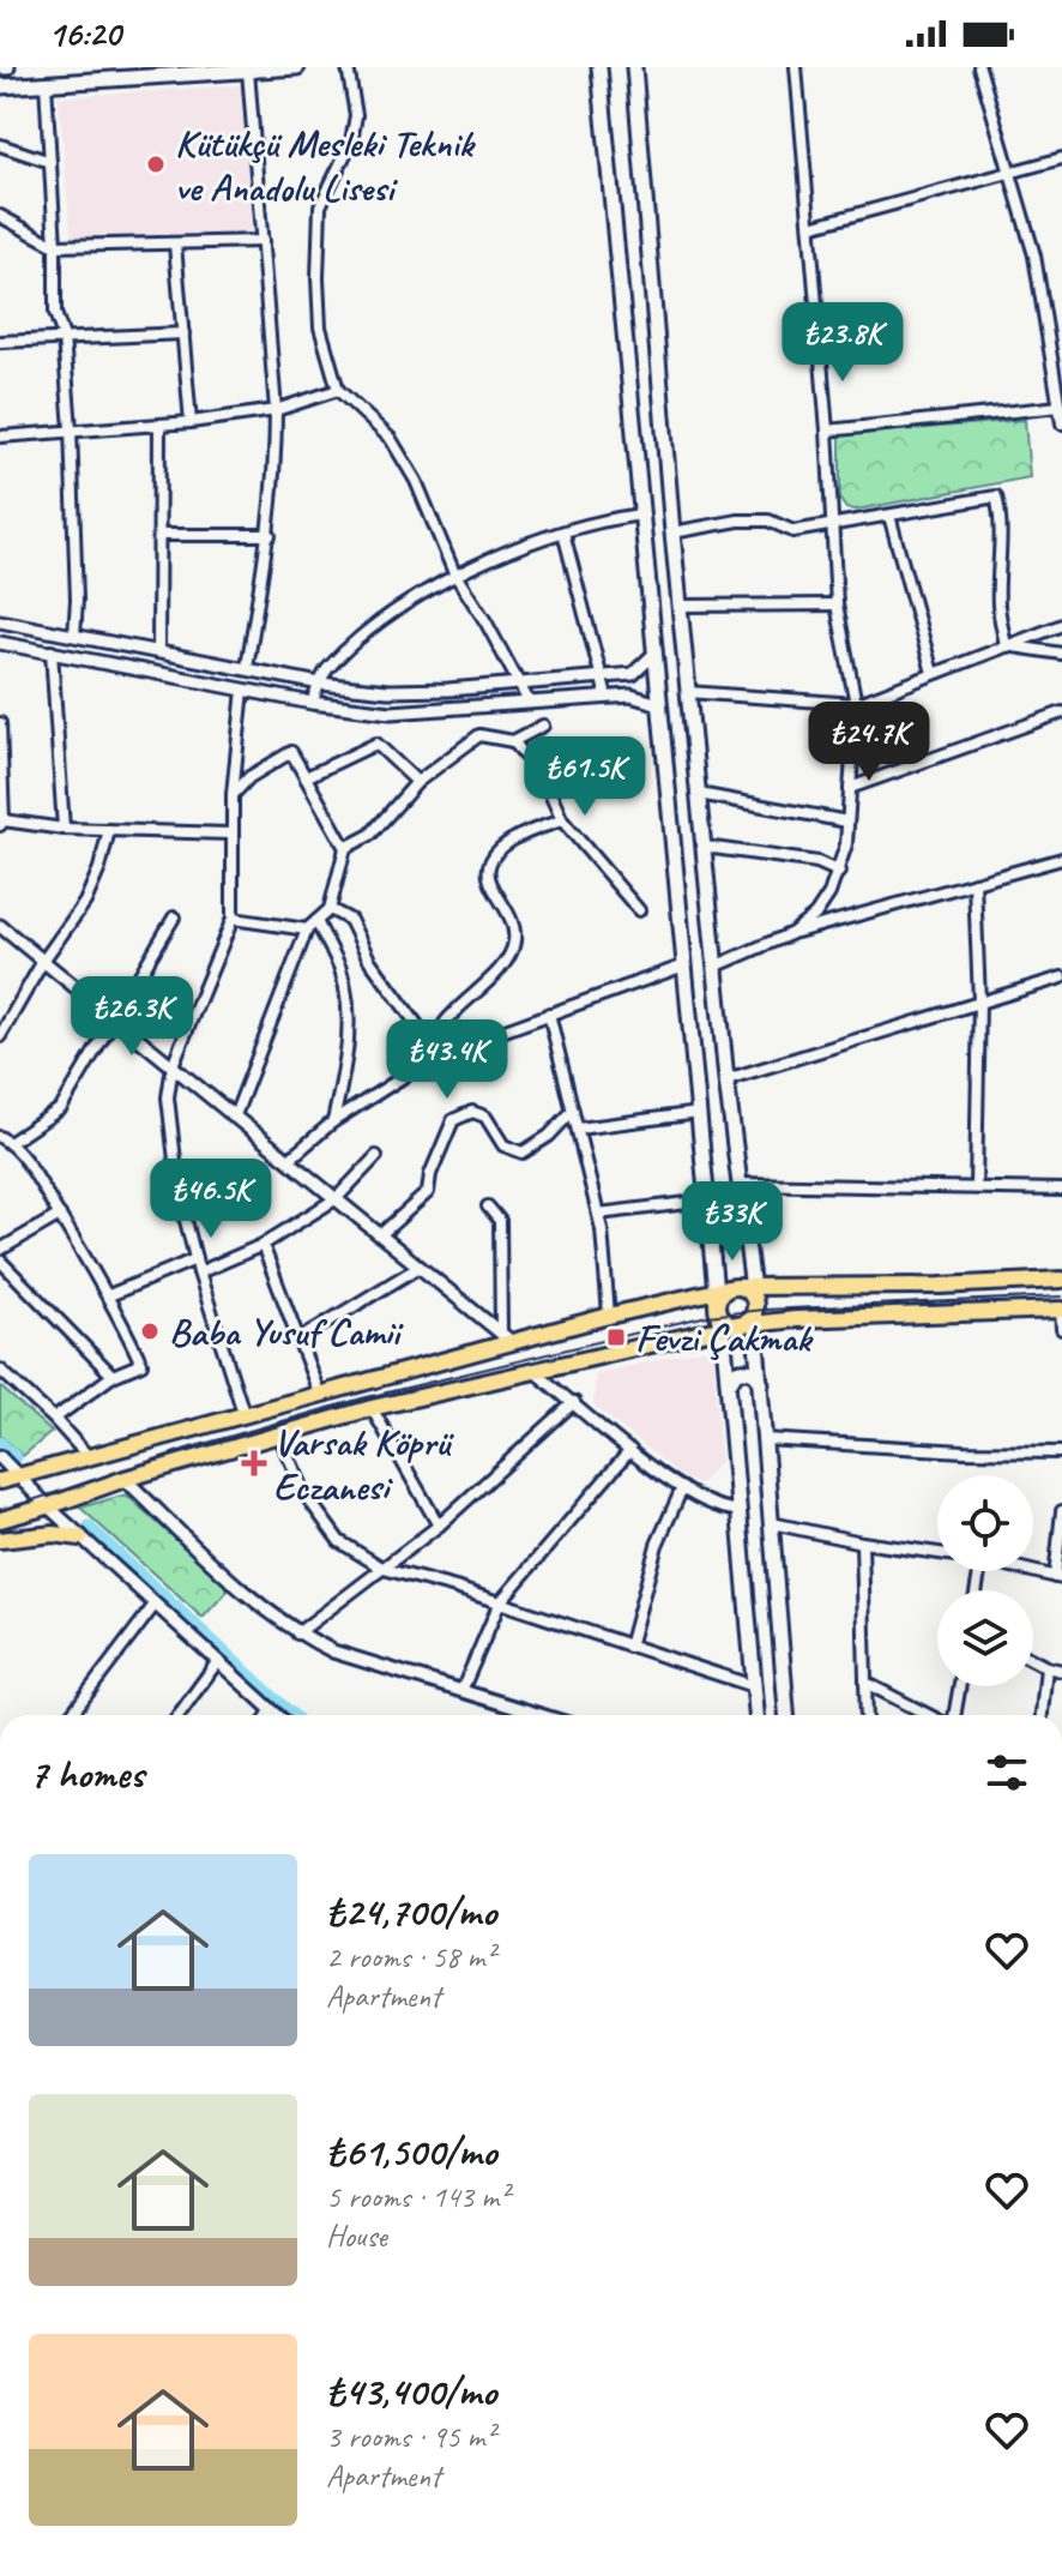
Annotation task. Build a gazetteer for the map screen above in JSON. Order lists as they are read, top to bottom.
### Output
{
  "places": {
    "other": ["Kütükçü Mesleki Teknik ve Anadolu Lisesi", "Baba Yusuf Camii"],
    "transit": ["Fevzi Çakmak"],
    "health": ["Varsak Köprü Eczanesi"]
  },
  "page": {
    "status": "16:20",
    "price": [
      "₺23.8K",
      "₺24.7K",
      "₺61.5K",
      "₺26.3K",
      "₺43.4K",
      "₺46.5K",
      "₺33K"
    ],
    "heading": "7 homes",
    "list": [
      {
        "name": "₺24,700/mo",
        "note": "2 rooms · 58 m² · Apartment"
      },
      {
        "name": "₺61,500/mo",
        "note": "5 rooms · 143 m² · House"
      },
      {
        "name": "₺43,400/mo",
        "note": "3 rooms · 95 m² · Apartment"
      }
    ]
  }
}
